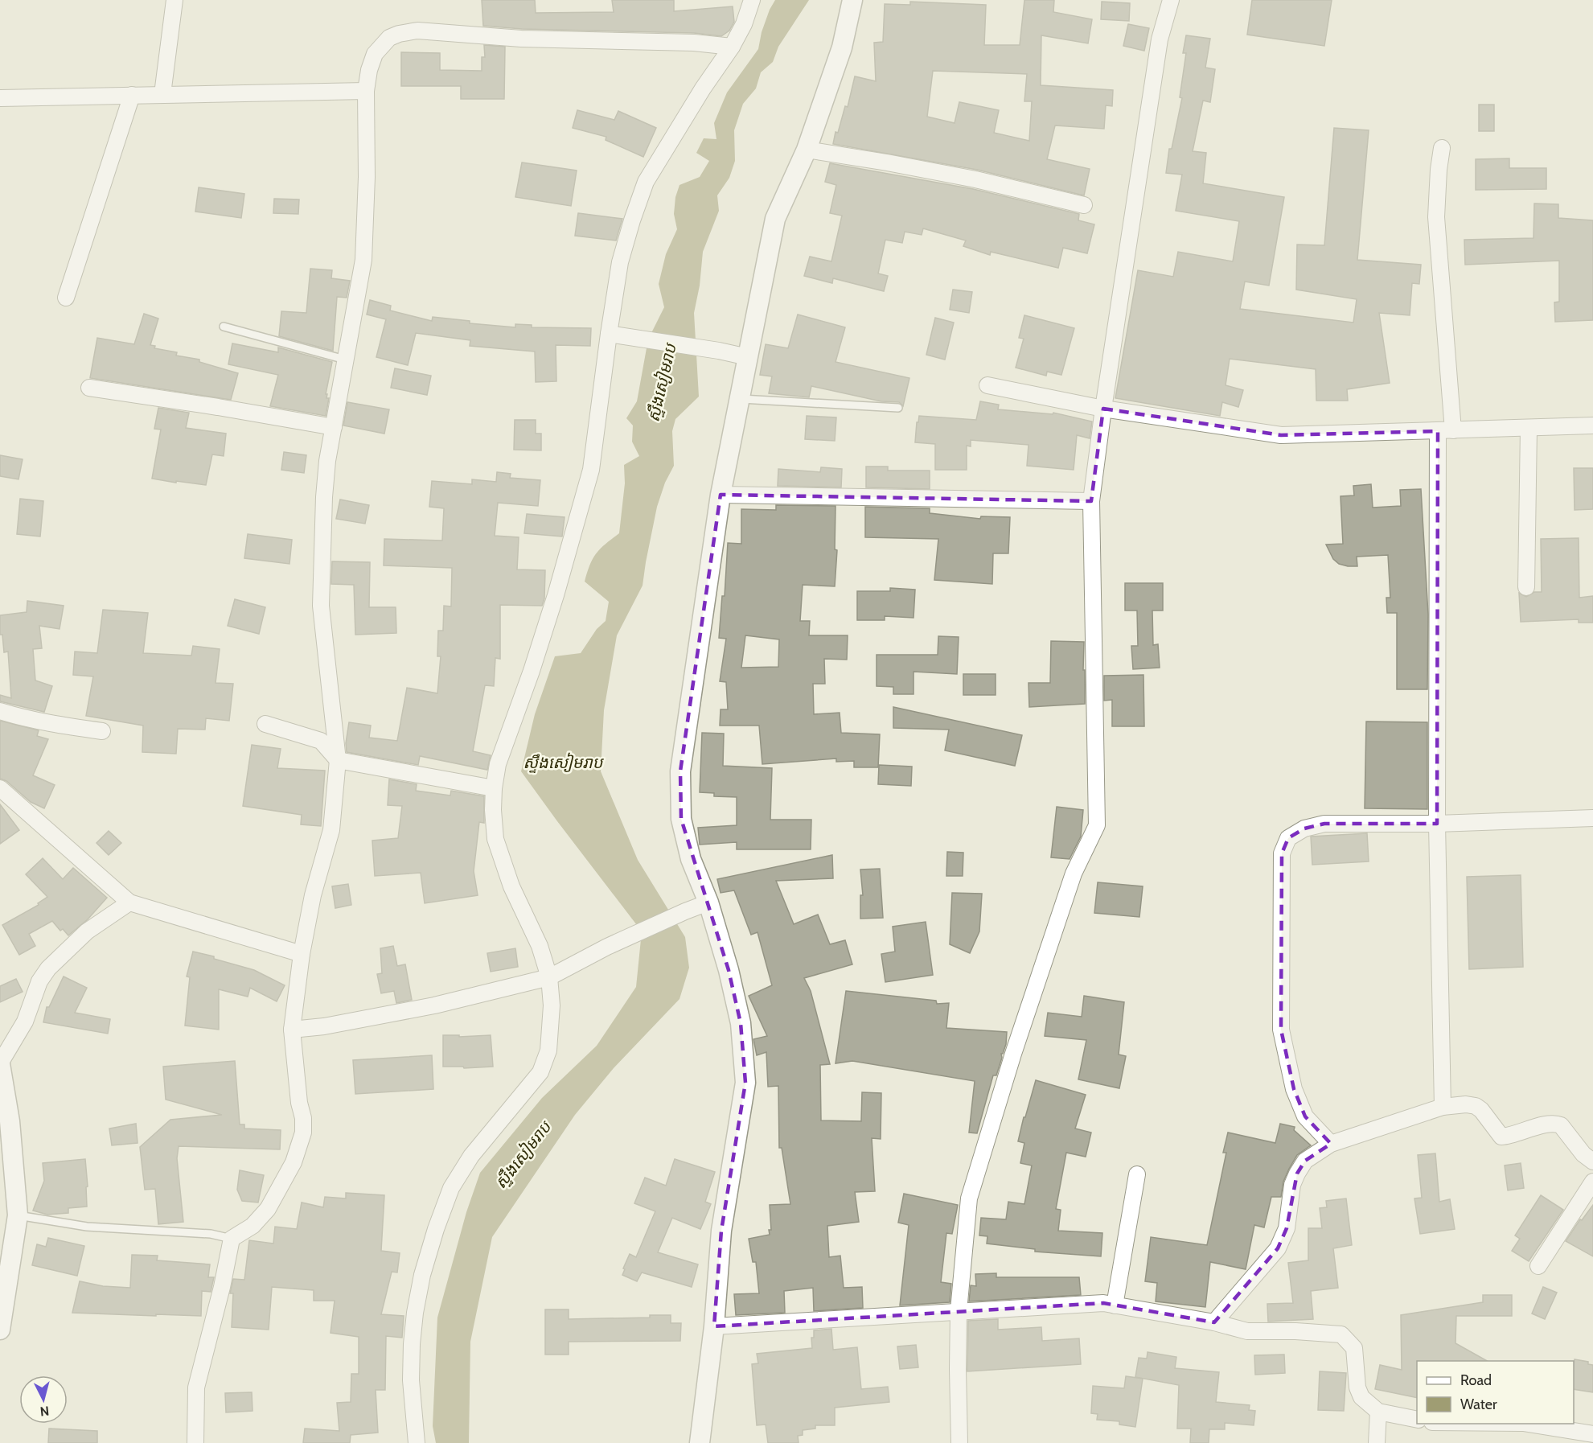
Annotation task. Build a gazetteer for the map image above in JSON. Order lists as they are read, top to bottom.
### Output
{
  "water": ["ស្ទឹងសៀមរាប"],
  "legend": ["Road", "Water"],
  "north": "bottom"
}
